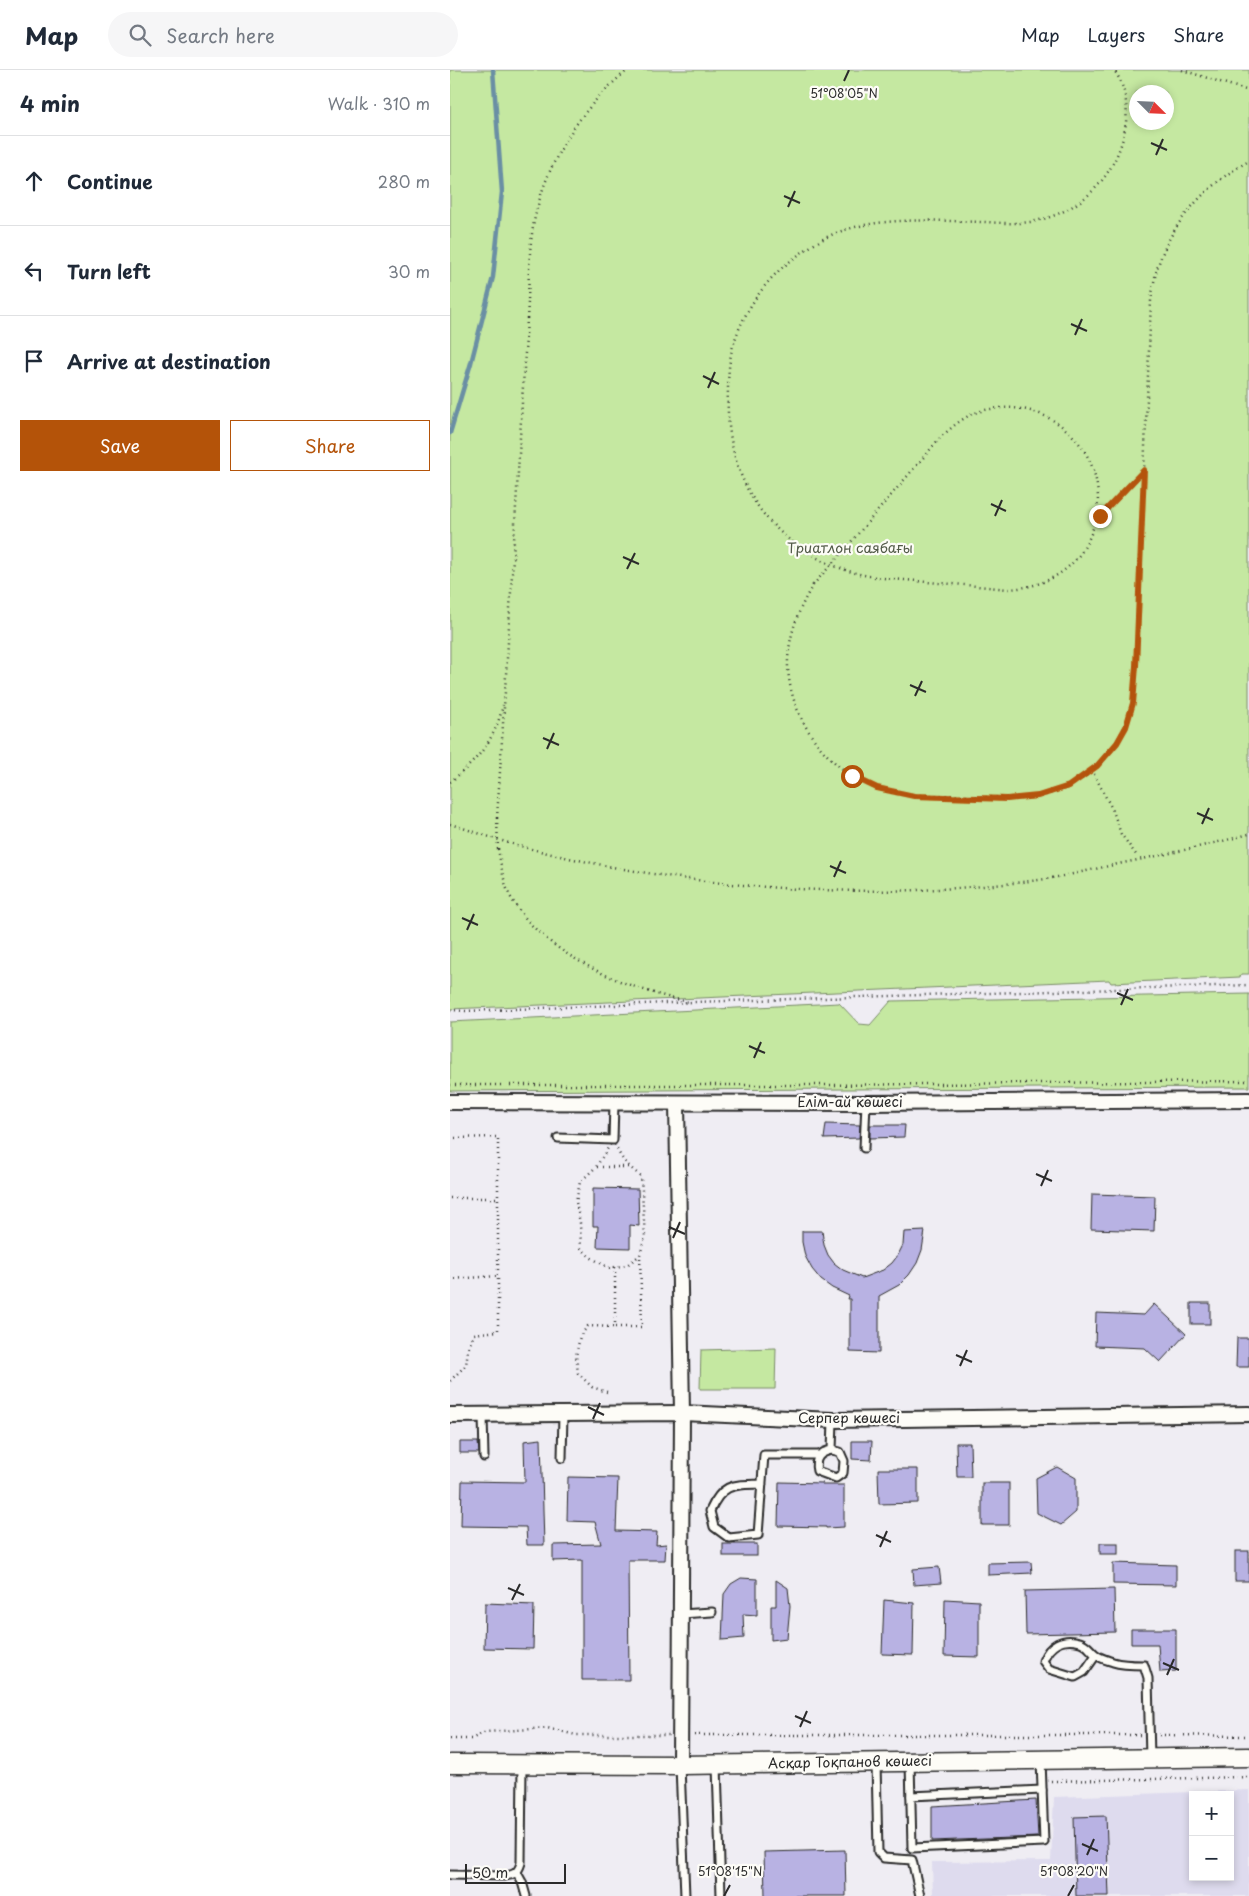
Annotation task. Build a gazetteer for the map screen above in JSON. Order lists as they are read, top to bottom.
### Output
{
  "streets": {
    "street": ["Елім-ай көшесі", "Серпер көшесі", "Асқар Тоқпанов көшесі"]
  },
  "parks": ["Триатлон саябағы"],
  "scale_bar": "50 m",
  "north": "bottom right",
  "page": {
    "header": "Map",
    "search": "Search here",
    "nav": ["Map", "Layers", "Share"],
    "heading": ["4 min", "Walk · 310 m"],
    "list": [
      ["Continue", "280 m"],
      ["Turn left", "30 m"],
      "Arrive at destination"
    ],
    "buttons": ["Save", "Share"],
    "map_buttons": ["+", "−"],
    "scale": "50 m"
  },
  "coordinates": ["51°08'05\"N", "51°08'15\"N", "51°08'20\"N"]
}
